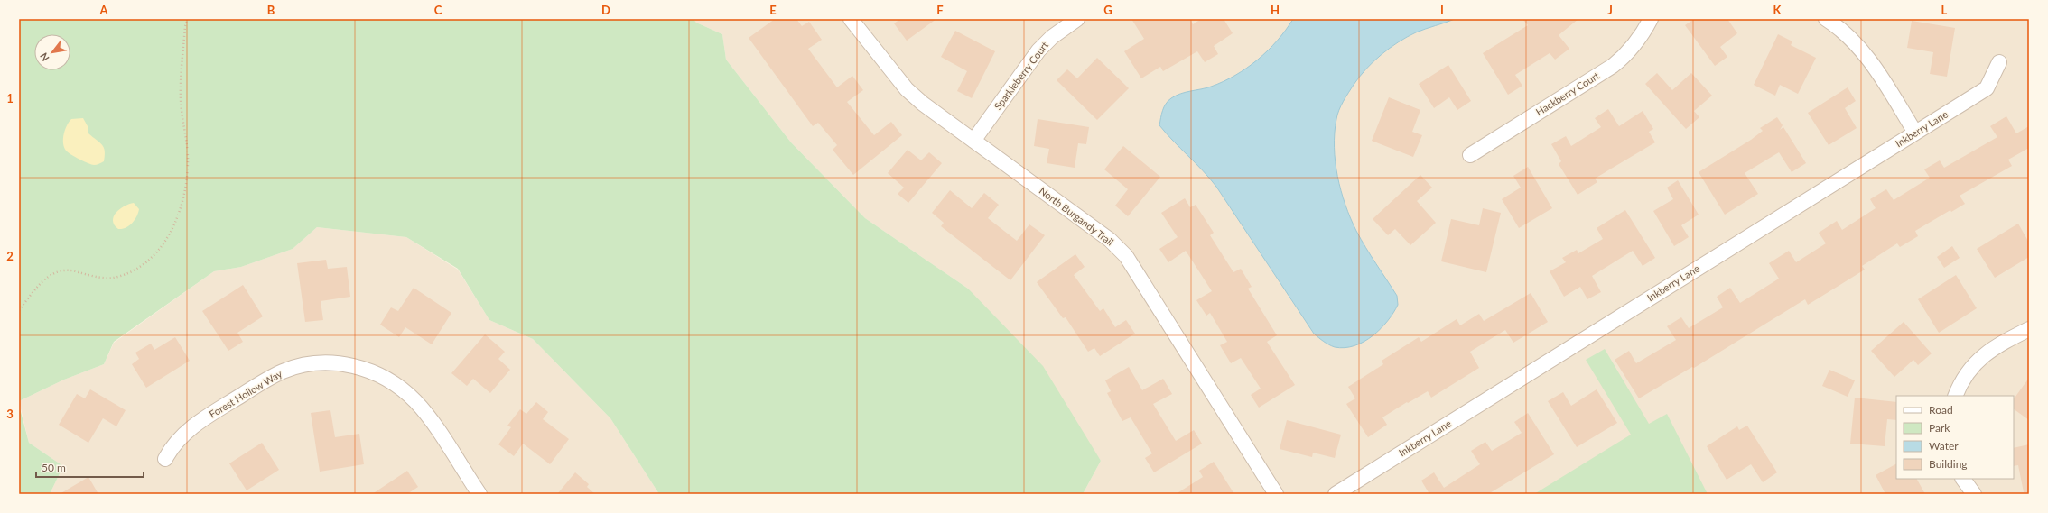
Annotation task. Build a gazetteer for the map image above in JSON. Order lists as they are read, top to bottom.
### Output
{
  "streets": {
    "street": [
      "Sparkleberry Court",
      "Hackberry Court",
      "Inkberry Lane",
      "North Burgandy Trail",
      "Forest Hollow Way"
    ]
  },
  "crossings": [
    ["Sparkleberry Court", "North Burgandy Trail"]
  ],
  "legend": [
    "Road",
    "Park",
    "Water",
    "Building"
  ],
  "scale_bar": "50 m",
  "north": "bottom left",
  "grid": {
    "columns": [
      "A",
      "B",
      "C",
      "D",
      "E",
      "F",
      "G",
      "H",
      "I",
      "J",
      "K",
      "L"
    ],
    "rows": ["1", "2", "3"]
  }
}
